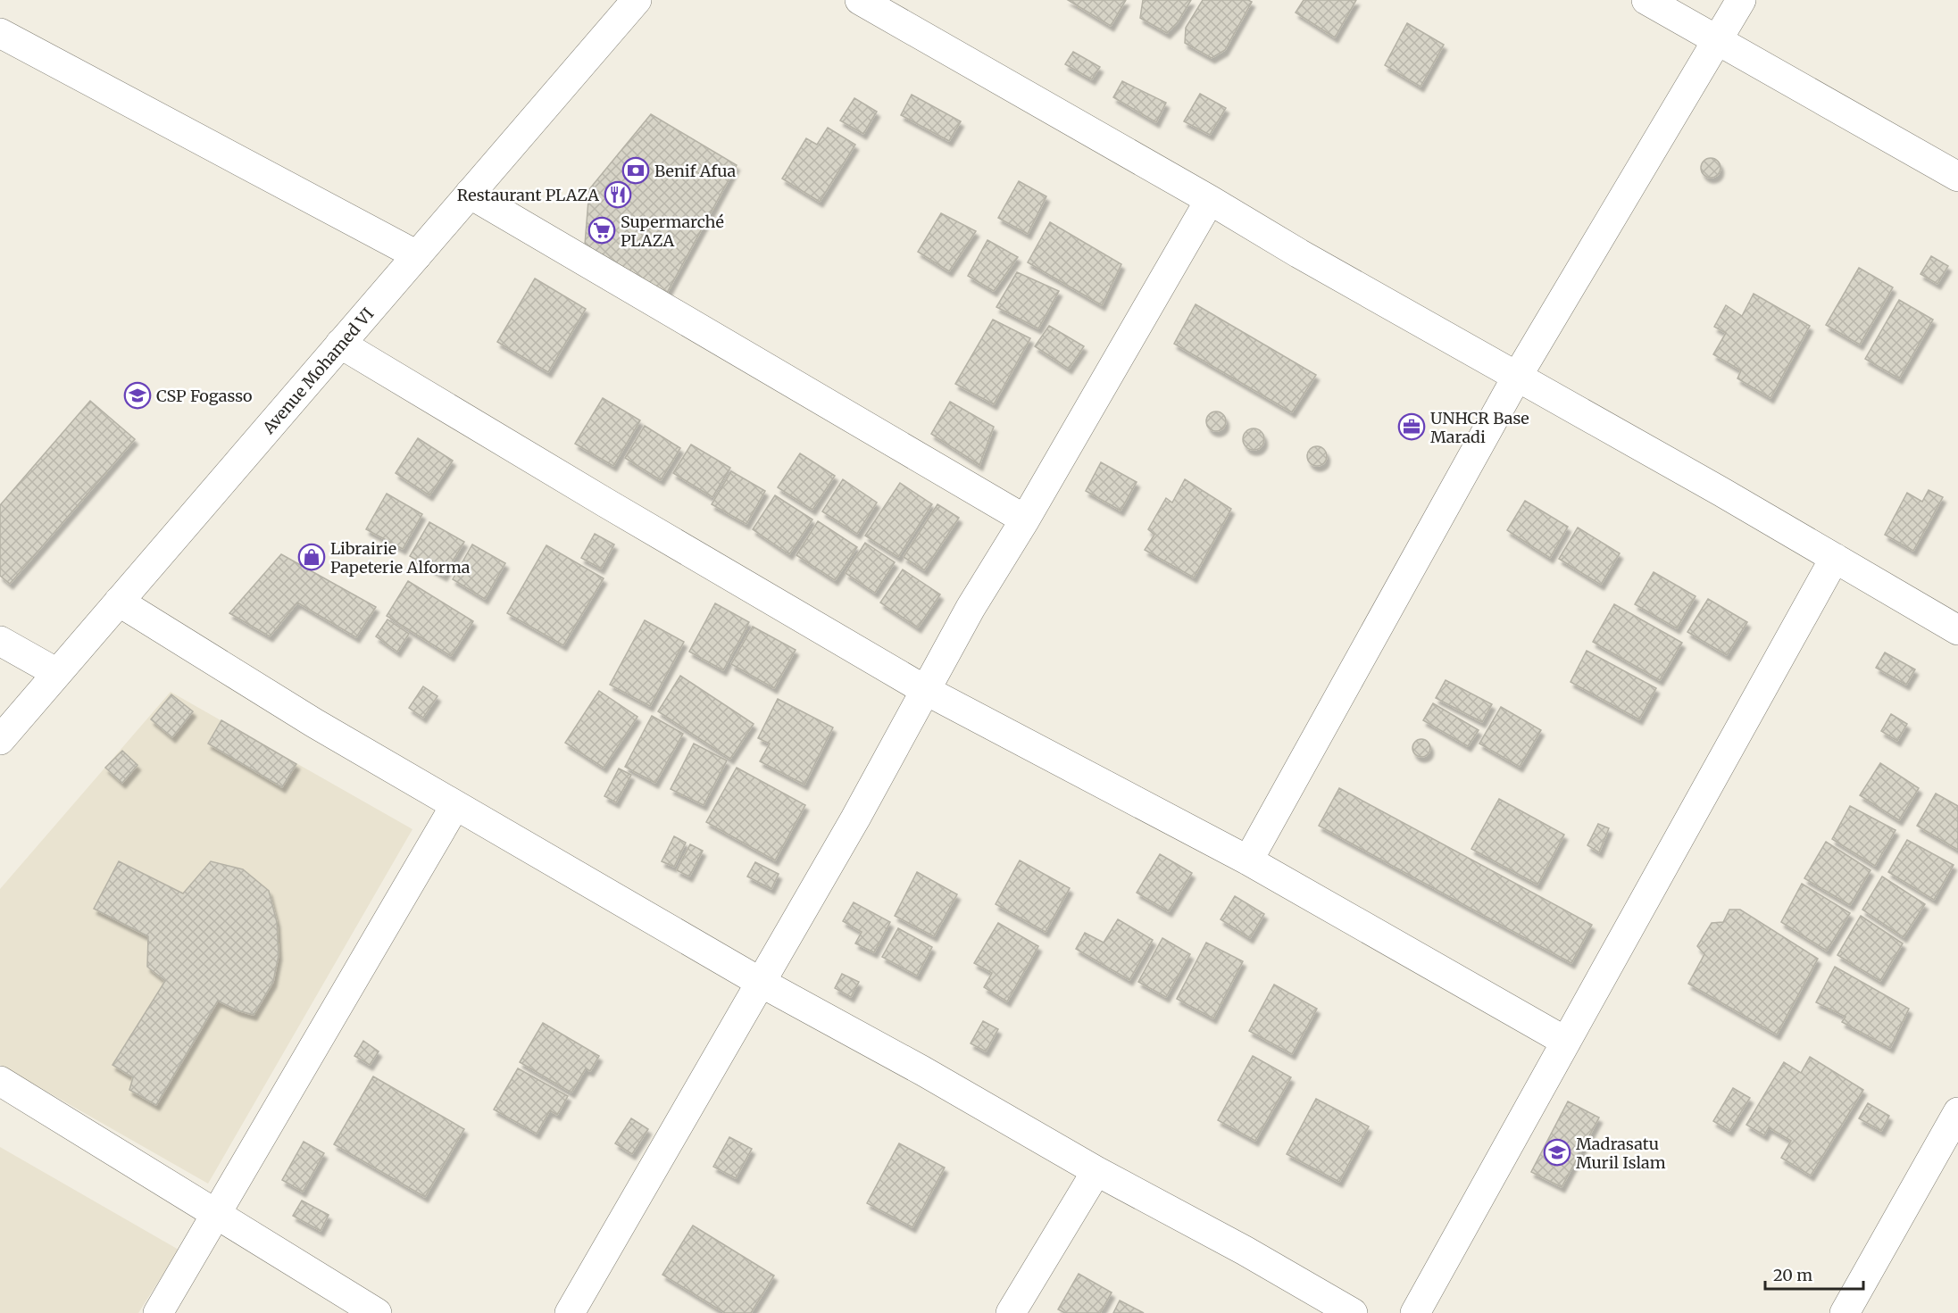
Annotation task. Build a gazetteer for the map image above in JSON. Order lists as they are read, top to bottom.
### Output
{
  "streets": {
    "street": ["Avenue Mohamed VI"]
  },
  "places": {
    "bank": ["Benif Afua"],
    "restaurant": ["Restaurant PLAZA"],
    "supermarket": ["Supermarché PLAZA"],
    "school or university": ["CSP Fogasso", "Madrasatu Muril Islam"],
    "office": ["UNHCR Base Maradi"],
    "shop": ["Librairie Papeterie Alforma"]
  },
  "scale_bar": "20 m"
}
